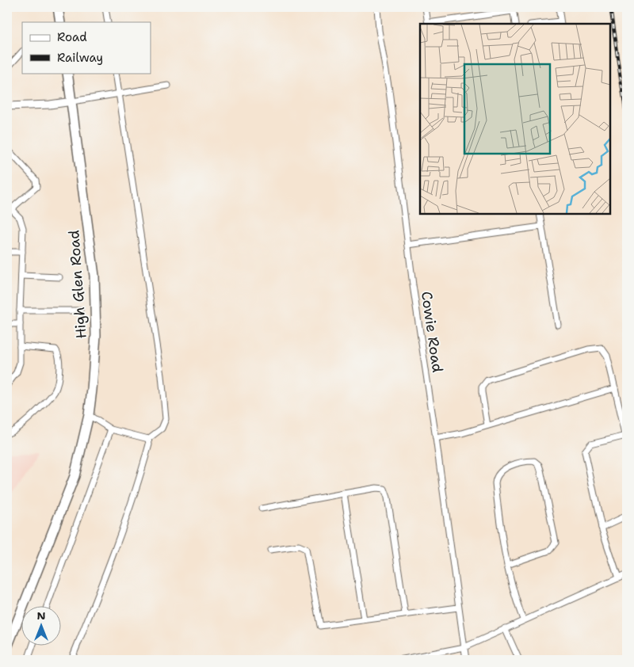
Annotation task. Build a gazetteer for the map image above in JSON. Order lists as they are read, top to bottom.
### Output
{
  "streets": {
    "main road": ["High Glen Road"],
    "street": ["Cowie Road"]
  },
  "legend": ["Road", "Railway"],
  "north": "top"
}
